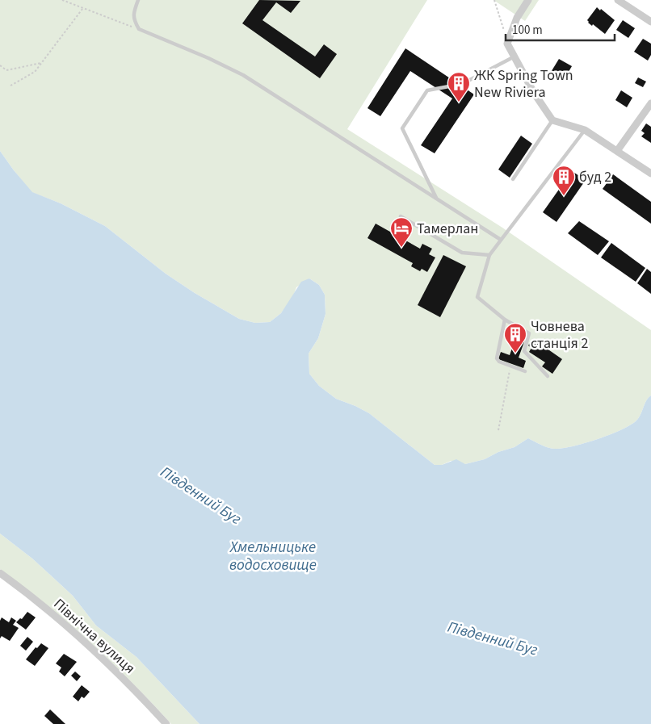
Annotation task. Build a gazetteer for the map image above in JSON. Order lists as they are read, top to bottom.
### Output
{
  "streets": {
    "street": ["Північна вулиця"]
  },
  "water": ["Південний Буг", "Хмельницьке водосховище"],
  "places": {
    "building": ["ЖК Spring Town New Riviera", "буд 2", "Човнева станція 2"],
    "hotel": ["Тамерлан"]
  },
  "scale_bar": "100 m"
}
